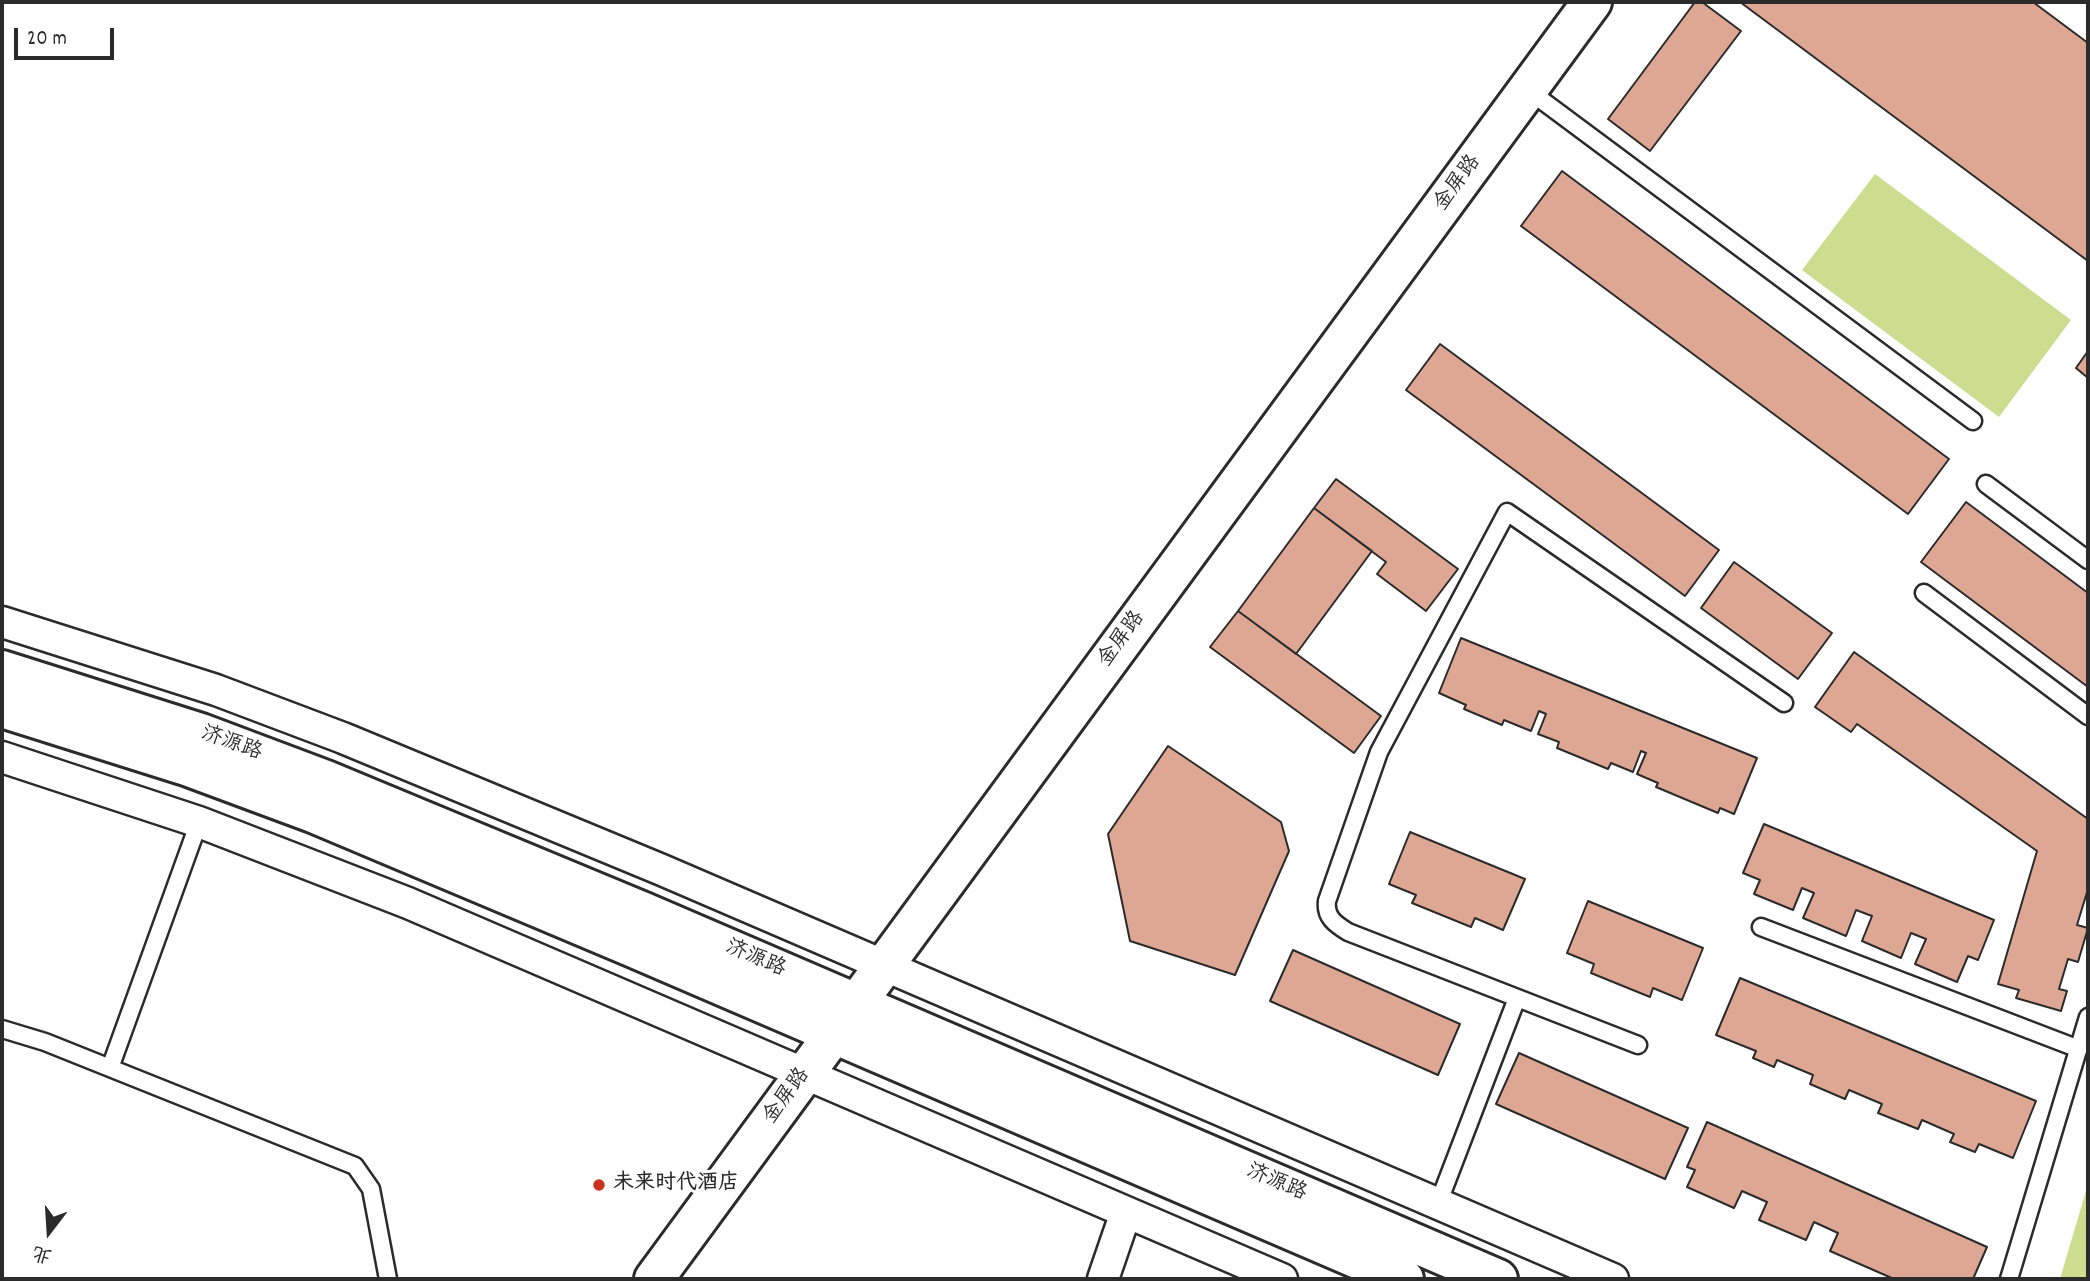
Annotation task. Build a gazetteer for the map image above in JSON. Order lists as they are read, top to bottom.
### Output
{
  "streets": {
    "main road": ["金屏路", "济源路"]
  },
  "crossings": [
    ["金屏路", "济源路"]
  ],
  "places": ["未来时代酒店"],
  "scale_bar": "20 m",
  "north": "bottom"
}
